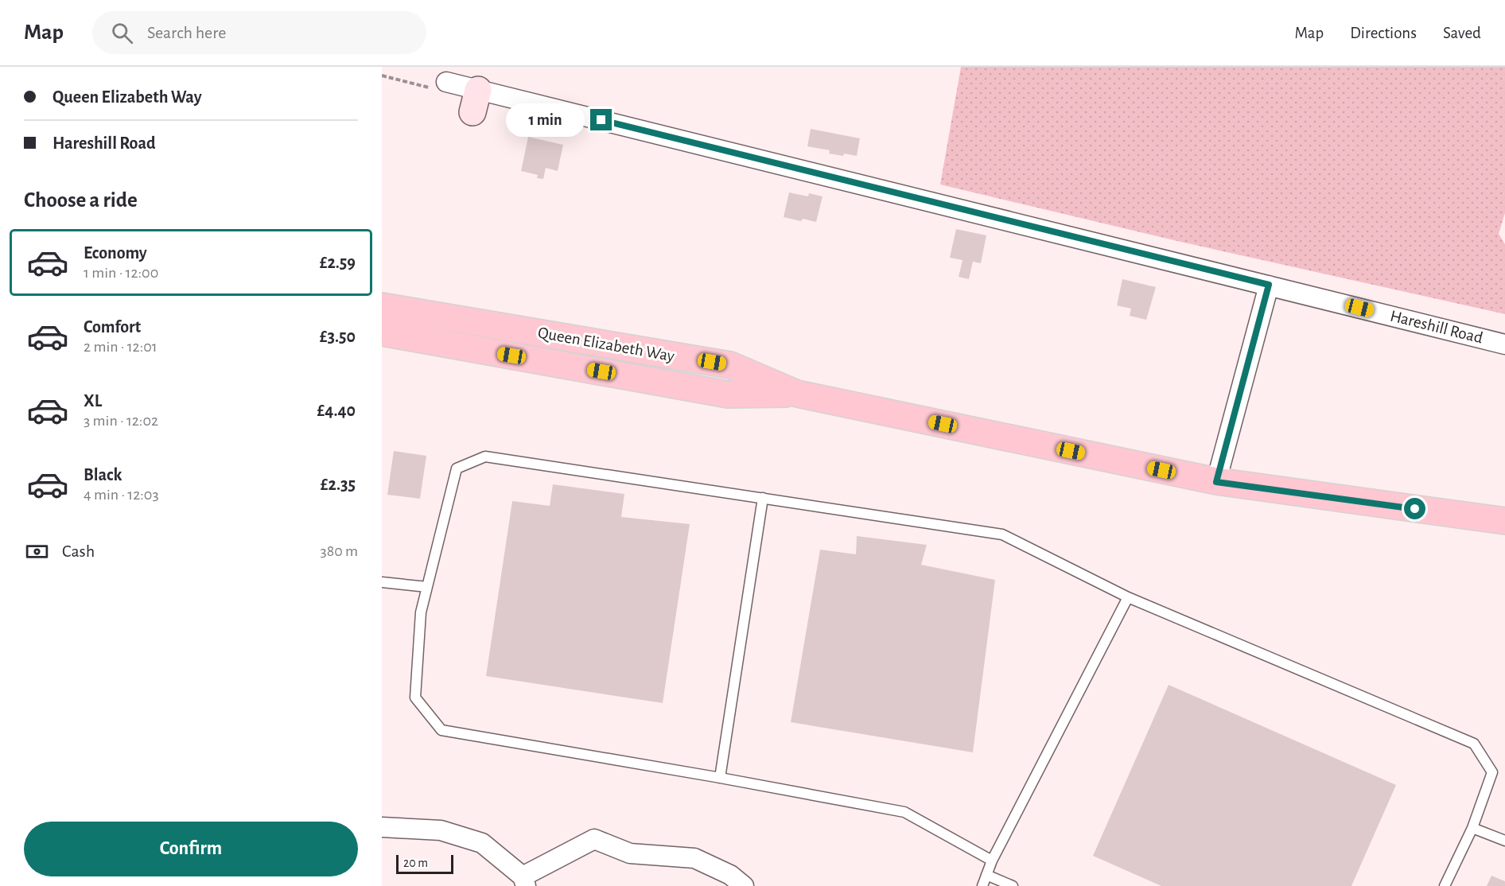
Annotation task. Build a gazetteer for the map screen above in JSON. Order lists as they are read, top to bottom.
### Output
{
  "streets": {
    "main road": ["Queen Elizabeth Way"],
    "street": ["Hareshill Road"]
  },
  "scale_bar": "20 m",
  "page": {
    "header": "Map",
    "search": "Search here",
    "nav": ["Map", "Directions", "Saved"],
    "banner": ["Queen Elizabeth Way", "Hareshill Road"],
    "bubble": "1 min",
    "heading": "Choose a ride",
    "list": [
      {
        "name": "Economy",
        "note": "1 min · 12:00",
        "value": "£2.59"
      },
      {
        "name": "Comfort",
        "note": "2 min · 12:01",
        "value": "£3.50"
      },
      {
        "name": "XL",
        "note": "3 min · 12:02",
        "value": "£4.40"
      },
      {
        "name": "Black",
        "note": "4 min · 12:03",
        "value": "£2.35"
      }
    ],
    "pay": ["Cash", "380 m"],
    "buttons": "Confirm",
    "scale": "20 m"
  }
}
